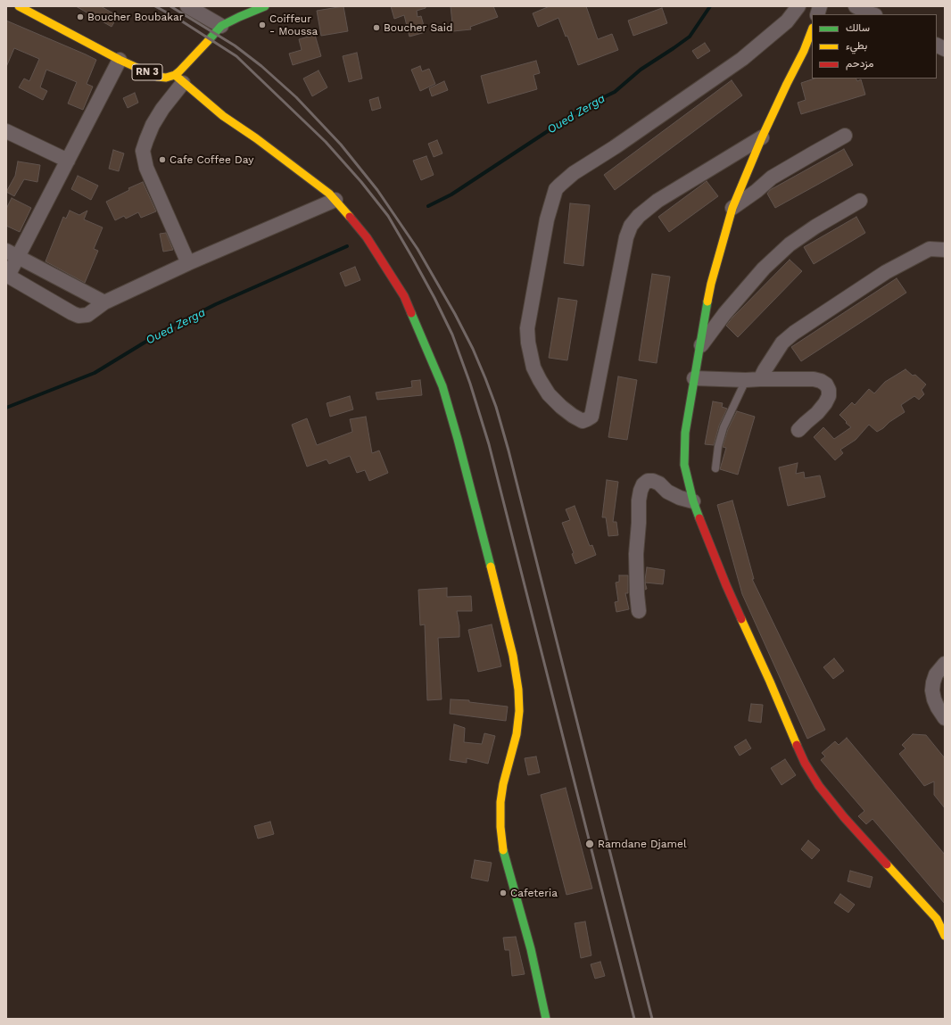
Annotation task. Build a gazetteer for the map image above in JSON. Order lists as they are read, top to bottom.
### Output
{
  "streets": {
    "main road": ["RN 3"]
  },
  "water": ["Oued Zerga"],
  "places": [
    "Boucher Boubakar",
    "Coiffeur - Moussa",
    "Boucher Said",
    "Cafe Coffee Day",
    "Ramdane Djamel",
    "Cafeteria"
  ],
  "legend": ["سالك", "بطيء", "مزدحم"]
}
